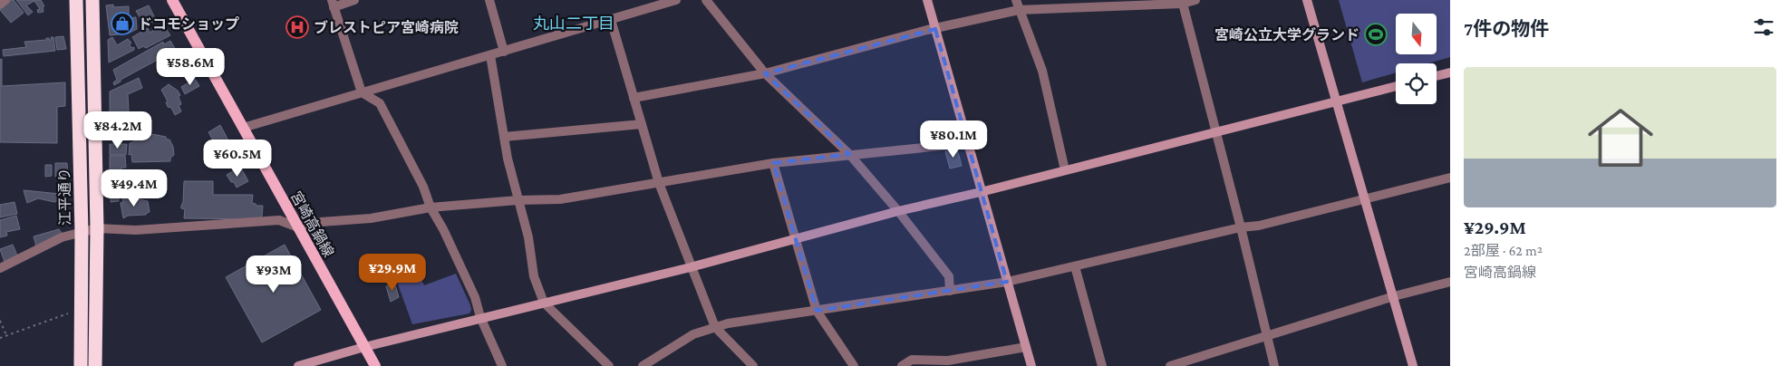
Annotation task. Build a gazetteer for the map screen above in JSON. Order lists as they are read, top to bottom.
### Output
{
  "streets": {
    "highway": ["江平通り"],
    "main road": ["宮崎高鍋線"]
  },
  "districts": ["丸山二丁目"],
  "places": {
    "shop": ["ドコモショップ"],
    "hospital": ["ブレストピア宮崎病院"],
    "sports": ["宮崎公立大学グランド"]
  },
  "north": "bottom",
  "page": {
    "heading": "7件の物件",
    "price": [
      "¥58.6M",
      "¥84.2M",
      "¥80.1M",
      "¥60.5M",
      "¥49.4M",
      "¥29.9M",
      "¥93M"
    ],
    "list": [
      {
        "name": "¥29.9M",
        "note": "2部屋 · 62 m² · 宮崎高鍋線"
      }
    ]
  }
}
